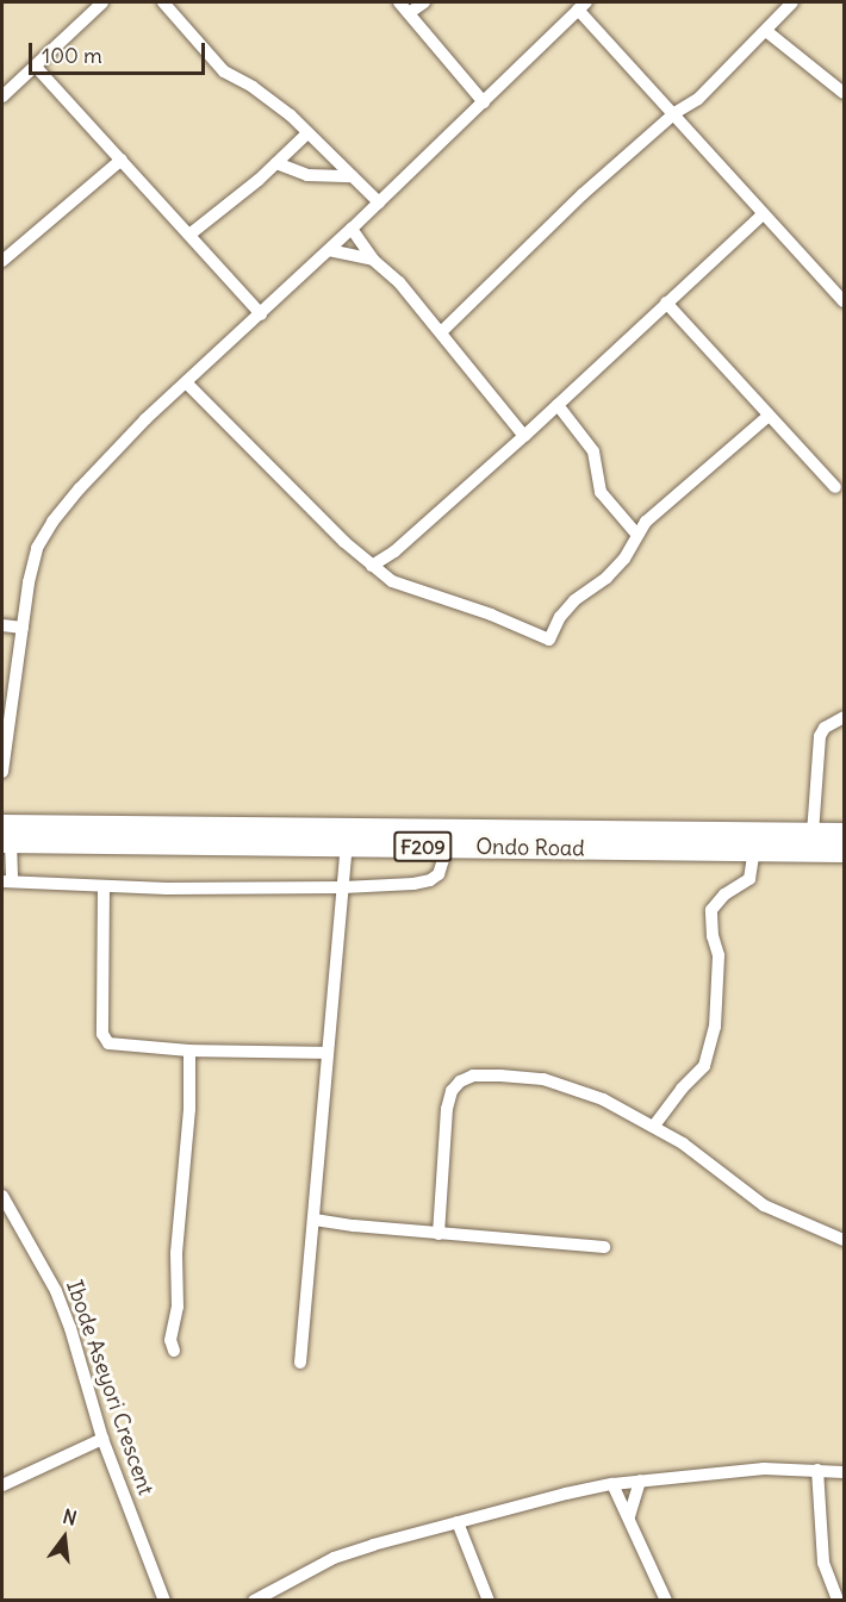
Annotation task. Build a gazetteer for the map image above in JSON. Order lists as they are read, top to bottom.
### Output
{
  "streets": {
    "main road": ["F209", "Ondo Road"],
    "street": ["Ibode Aseyori Crescent"]
  },
  "scale_bar": "100 m",
  "north": "top"
}
